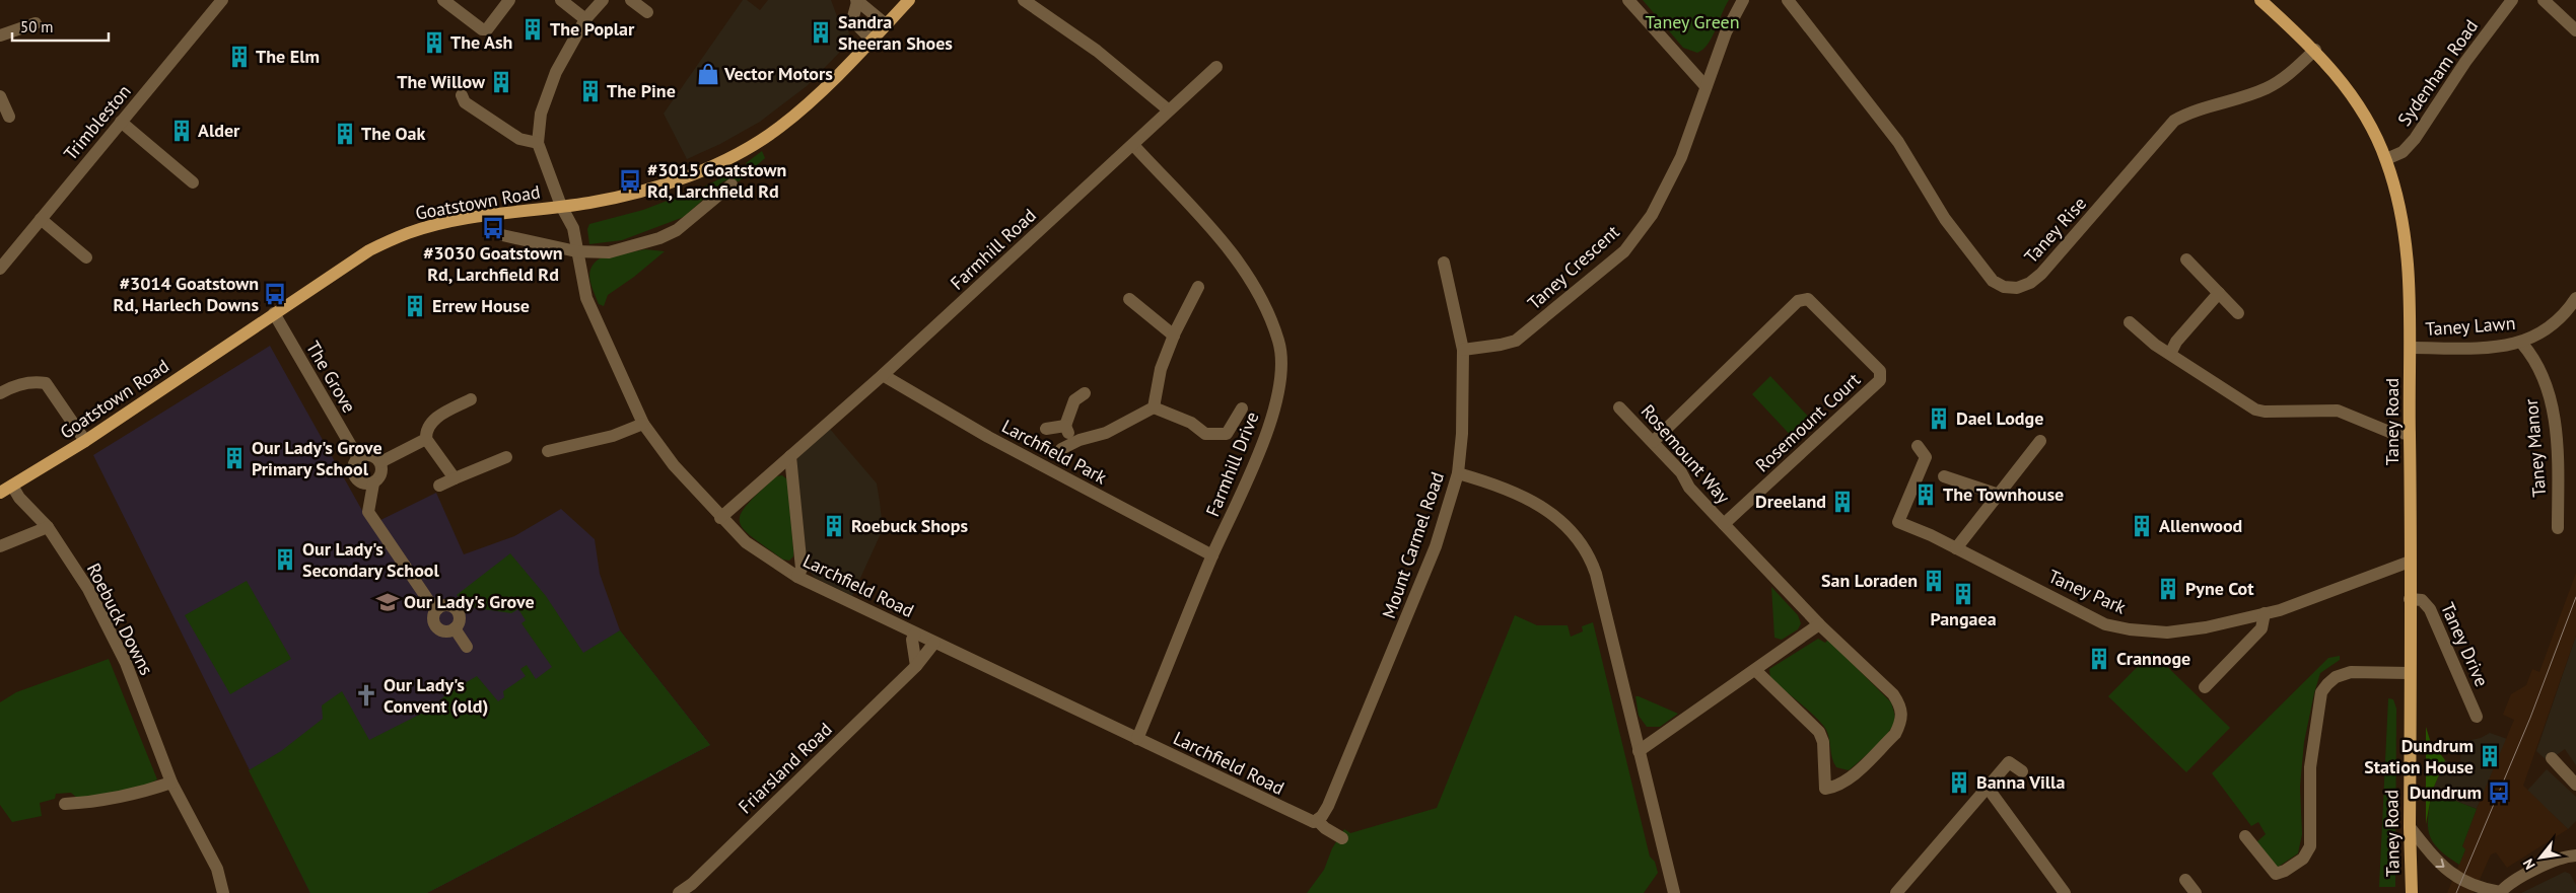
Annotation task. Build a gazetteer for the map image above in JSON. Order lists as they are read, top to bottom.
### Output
{
  "streets": {
    "main road": ["Goatstown Road", "Taney Road"],
    "street": [
      "Sydenham Road",
      "Trimbleston",
      "Taney Rise",
      "Farmhill Road",
      "Taney Crescent",
      "Taney Lawn",
      "The Grove",
      "Rosemount Court",
      "Taney Manor",
      "Larchfield Park",
      "Rosemount Way",
      "Farmhill Drive",
      "Mount Carmel Road",
      "Larchfield Road",
      "Taney Park",
      "Roebuck Downs",
      "Taney Drive",
      "Friarsland Road"
    ]
  },
  "crossings": [
    ["Sydenham Road", "Taney Road"],
    ["Goatstown Road", "The Grove"],
    ["Goatstown Road", "Larchfield Road"],
    ["Goatstown Road", "Roebuck Downs"],
    ["Taney Rise", "Taney Road"],
    ["Farmhill Road", "Larchfield Park"],
    ["Farmhill Road", "Farmhill Drive"],
    ["Farmhill Road", "Larchfield Road"],
    ["Taney Crescent", "Mount Carmel Road"],
    ["Taney Lawn", "Taney Road"],
    ["Taney Lawn", "Taney Manor"],
    ["Taney Road", "Taney Park"],
    ["Taney Road", "Taney Drive"],
    ["Rosemount Court", "Rosemount Way"],
    ["Larchfield Park", "Farmhill Drive"],
    ["Farmhill Drive", "Larchfield Road"],
    ["Mount Carmel Road", "Larchfield Road"],
    ["Larchfield Road", "Friarsland Road"]
  ],
  "parks": ["Taney Green"],
  "places": {
    "building": [
      "The Poplar",
      "Sandra Sheeran Shoes",
      "The Ash",
      "The Elm",
      "The Willow",
      "The Pine",
      "Alder",
      "The Oak",
      "Errew House",
      "Dael Lodge",
      "Our Lady's Grove Primary School",
      "The Townhouse",
      "Dreeland",
      "Roebuck Shops",
      "Allenwood",
      "Our Lady's Secondary School",
      "San Loraden",
      "Pyne Cot",
      "Pangaea",
      "Crannoge",
      "Dundrum Station House",
      "Banna Villa"
    ],
    "shop": ["Vector Motors"],
    "bus stop": [
      "#3015 Goatstown Rd, Larchfield Rd",
      "#3030 Goatstown Rd, Larchfield Rd",
      "#3014 Goatstown Rd, Harlech Downs",
      "Dundrum"
    ],
    "school or university": ["Our Lady's Grove"],
    "church": ["Our Lady's Convent (old)"]
  },
  "scale_bar": "50 m",
  "north": "bottom left"
}
